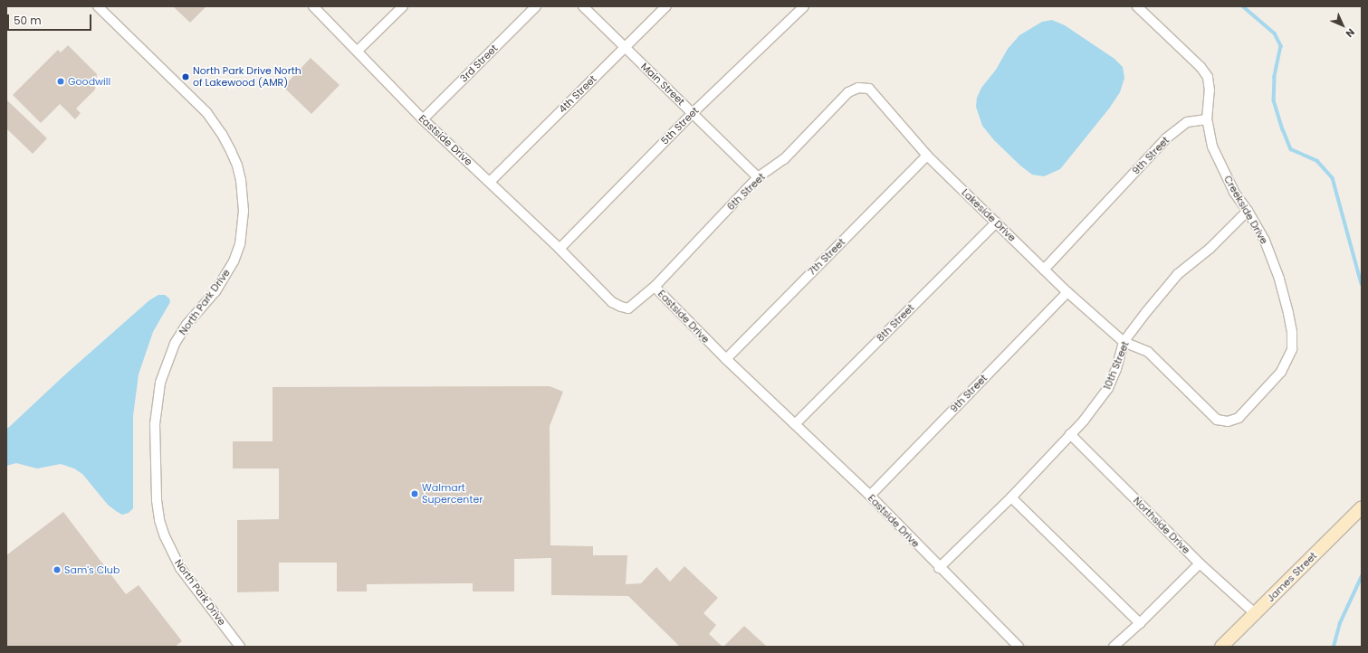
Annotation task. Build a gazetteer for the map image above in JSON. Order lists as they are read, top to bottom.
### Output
{
  "streets": {
    "street": [
      "3rd Street",
      "Main Street",
      "4th Street",
      "5th Street",
      "Eastside Drive",
      "9th Street",
      "6th Street",
      "Creekside Drive",
      "Lakeside Drive",
      "7th Street",
      "North Park Drive",
      "8th Street",
      "10th Street",
      "Northside Drive",
      "James Street"
    ]
  },
  "crossings": [
    ["3rd Street", "Eastside Drive"],
    ["Main Street", "4th Street"],
    ["Main Street", "5th Street"],
    ["Main Street", "6th Street"],
    ["4th Street", "Eastside Drive"],
    ["5th Street", "Eastside Drive"],
    ["Eastside Drive", "9th Street"],
    ["Eastside Drive", "6th Street"],
    ["Eastside Drive", "7th Street"],
    ["Eastside Drive", "8th Street"],
    ["Eastside Drive", "10th Street"],
    ["9th Street", "Creekside Drive"],
    ["9th Street", "Lakeside Drive"],
    ["6th Street", "Lakeside Drive"],
    ["Creekside Drive", "Lakeside Drive"],
    ["Creekside Drive", "10th Street"],
    ["Lakeside Drive", "7th Street"],
    ["Lakeside Drive", "8th Street"],
    ["Lakeside Drive", "10th Street"],
    ["10th Street", "Northside Drive"],
    ["Northside Drive", "James Street"]
  ],
  "places": [
    "North Park Drive North of Lakewood (AMR)",
    "Goodwill",
    "Walmart Supercenter",
    "Sam's Club"
  ],
  "scale_bar": "50 m",
  "north": "bottom right"
}
